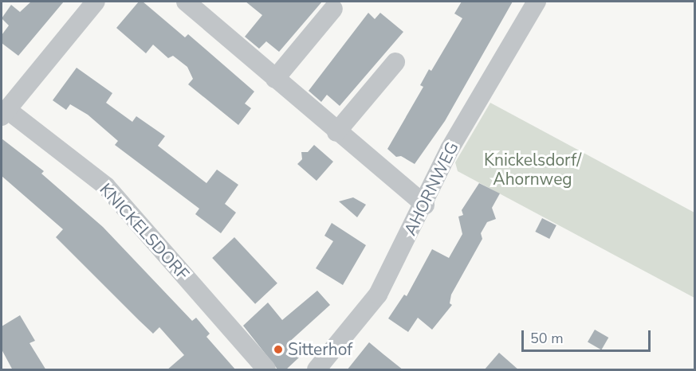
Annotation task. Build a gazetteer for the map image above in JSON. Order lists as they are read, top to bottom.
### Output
{
  "streets": {
    "street": ["AHORNWEG", "KNICKELSDORF"]
  },
  "parks": ["Knickelsdorf/ Ahornweg"],
  "places": ["Sitterhof"],
  "scale_bar": "50 m"
}
